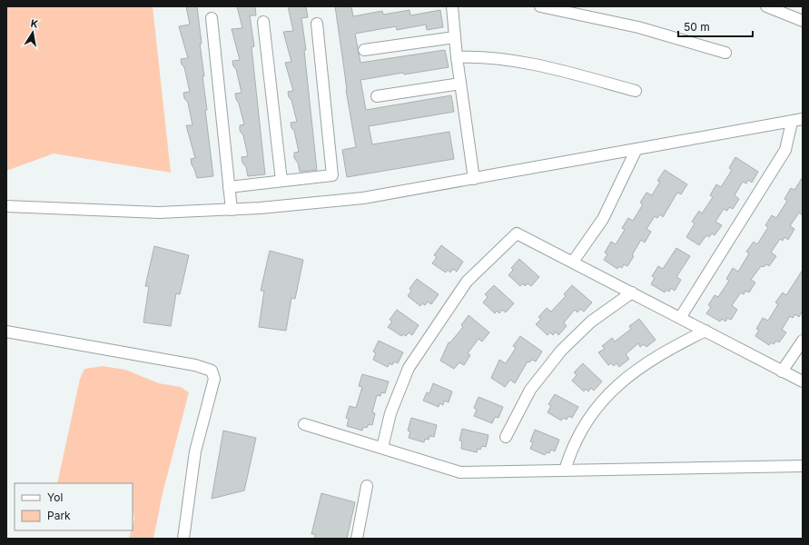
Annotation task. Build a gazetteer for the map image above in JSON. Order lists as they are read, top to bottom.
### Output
{
  "legend": ["Yol", "Park"],
  "scale_bar": "50 m",
  "north": "top"
}
